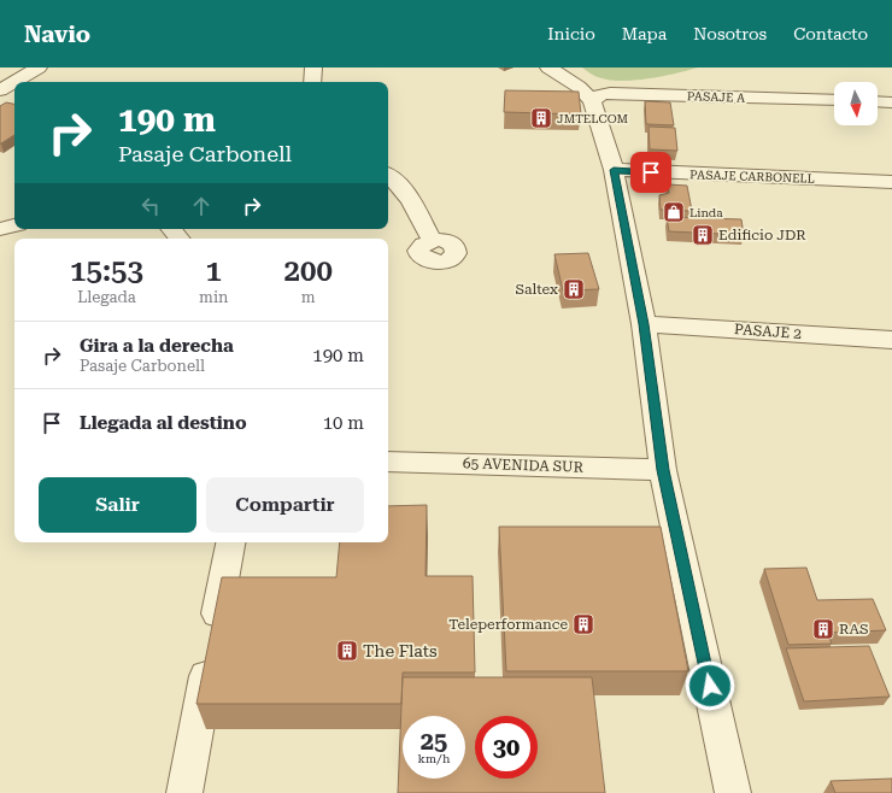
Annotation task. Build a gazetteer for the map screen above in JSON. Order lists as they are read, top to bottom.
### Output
{
  "streets": {
    "street": [
      "PASAJE A",
      "PASAJE CARBONELL",
      "PASAJE 2",
      "65 AVENIDA SUR"
    ]
  },
  "places": {
    "building": [
      "JMTELCOM",
      "Edificio JDR",
      "Saltex",
      "Teleperformance",
      "RAS",
      "The Flats"
    ],
    "shop": ["Linda"]
  },
  "north": "bottom",
  "page": {
    "header": "Navio",
    "nav": [
      "Inicio",
      "Mapa",
      "Nosotros",
      "Contacto"
    ],
    "turn": ["190 m", "Pasaje Carbonell"],
    "eta": [
      "15:53",
      "Llegada",
      "1",
      "min",
      "200",
      "m"
    ],
    "list": [
      {
        "name": "Gira a la derecha",
        "note": "Pasaje Carbonell",
        "value": "190 m"
      },
      {
        "name": "Llegada al destino",
        "value": "10 m"
      }
    ],
    "buttons": ["Salir", "Compartir"],
    "speed": "25 km/h",
    "limit": "30"
  }
}
